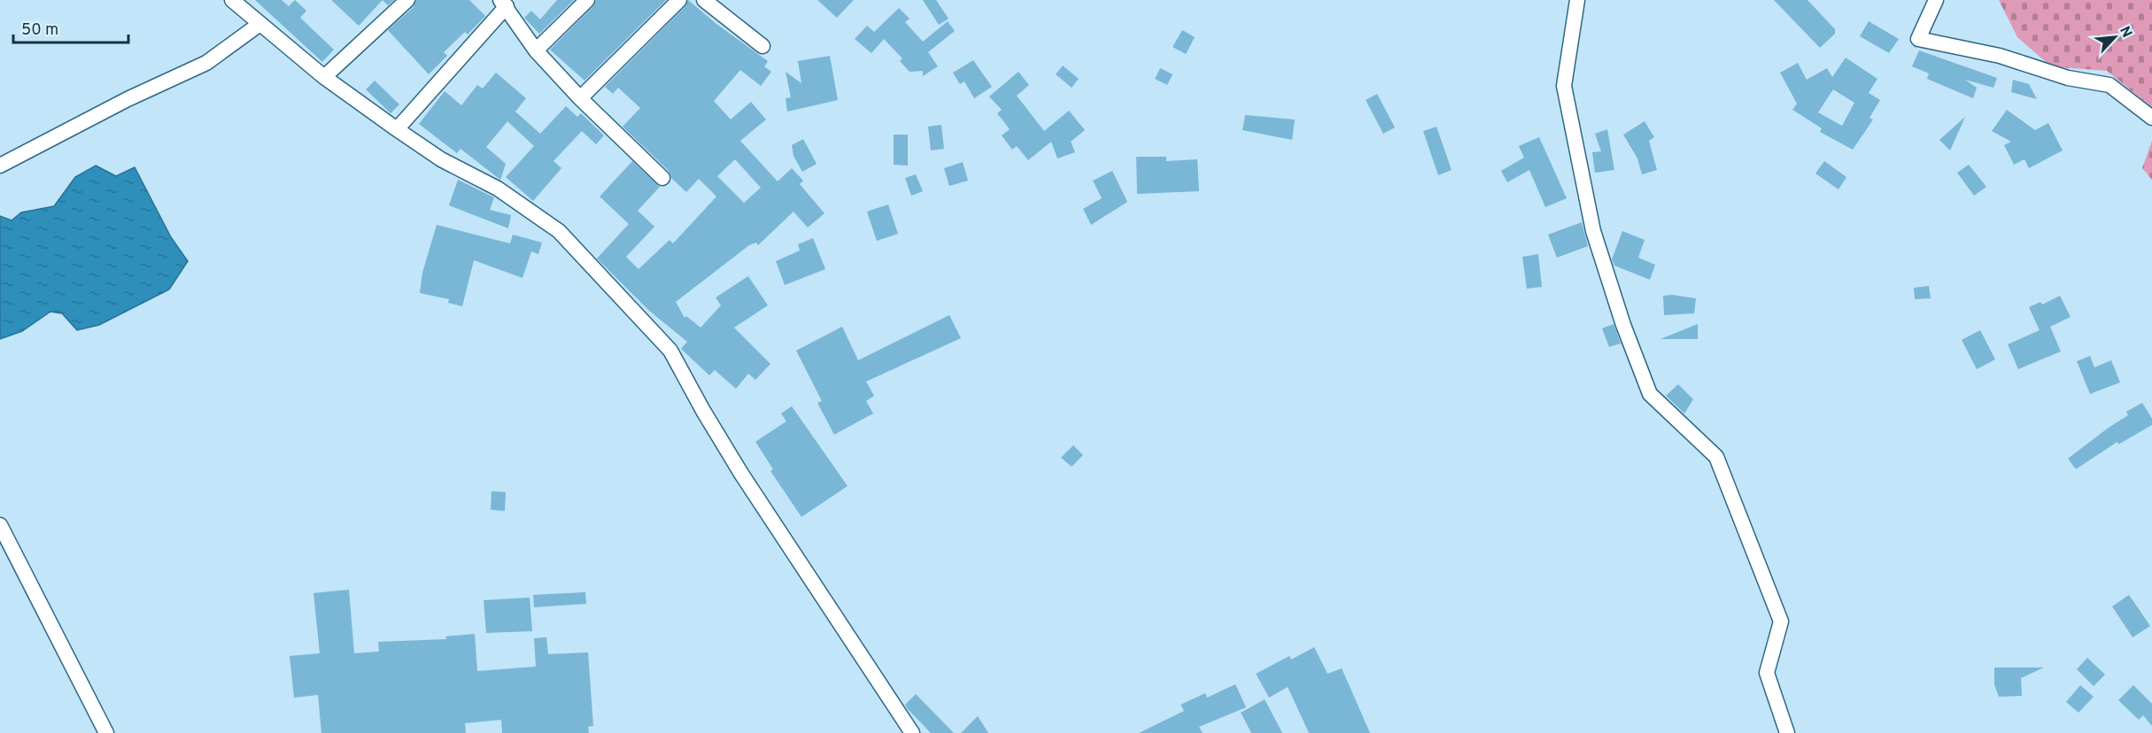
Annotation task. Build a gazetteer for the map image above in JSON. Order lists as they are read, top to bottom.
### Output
{
  "scale_bar": "50 m",
  "north": "top right"
}
